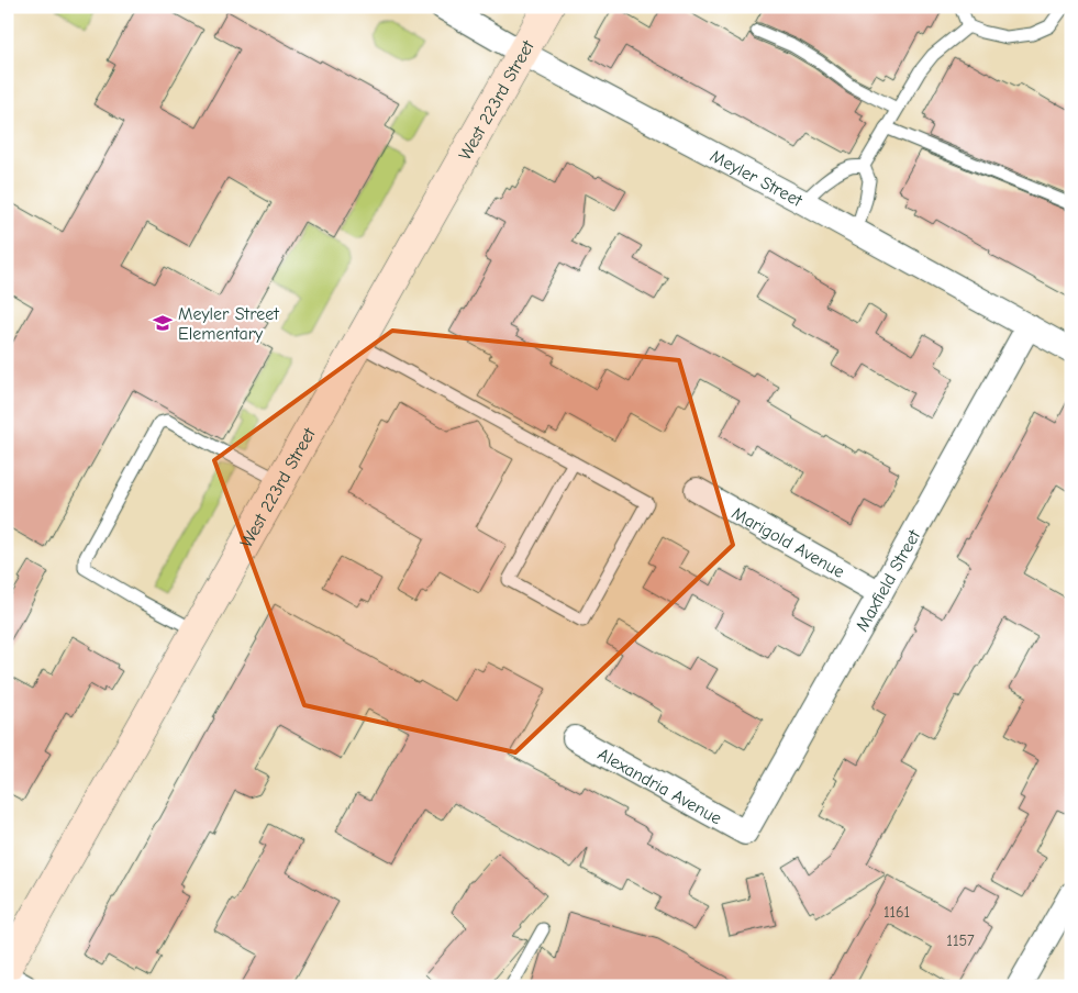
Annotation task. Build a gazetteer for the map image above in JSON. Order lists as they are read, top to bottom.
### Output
{
  "streets": {
    "main road": ["West 223rd Street"],
    "street": [
      "Meyler Street",
      "Marigold Avenue",
      "Maxfield Street",
      "Alexandria Avenue"
    ]
  },
  "crossings": [
    ["West 223rd Street", "Meyler Street"],
    ["Meyler Street", "Maxfield Street"],
    ["Marigold Avenue", "Maxfield Street"],
    ["Maxfield Street", "Alexandria Avenue"]
  ],
  "places": {
    "school or university": ["Meyler Street Elementary"]
  },
  "house_numbers": ["1161", "1157"]
}
